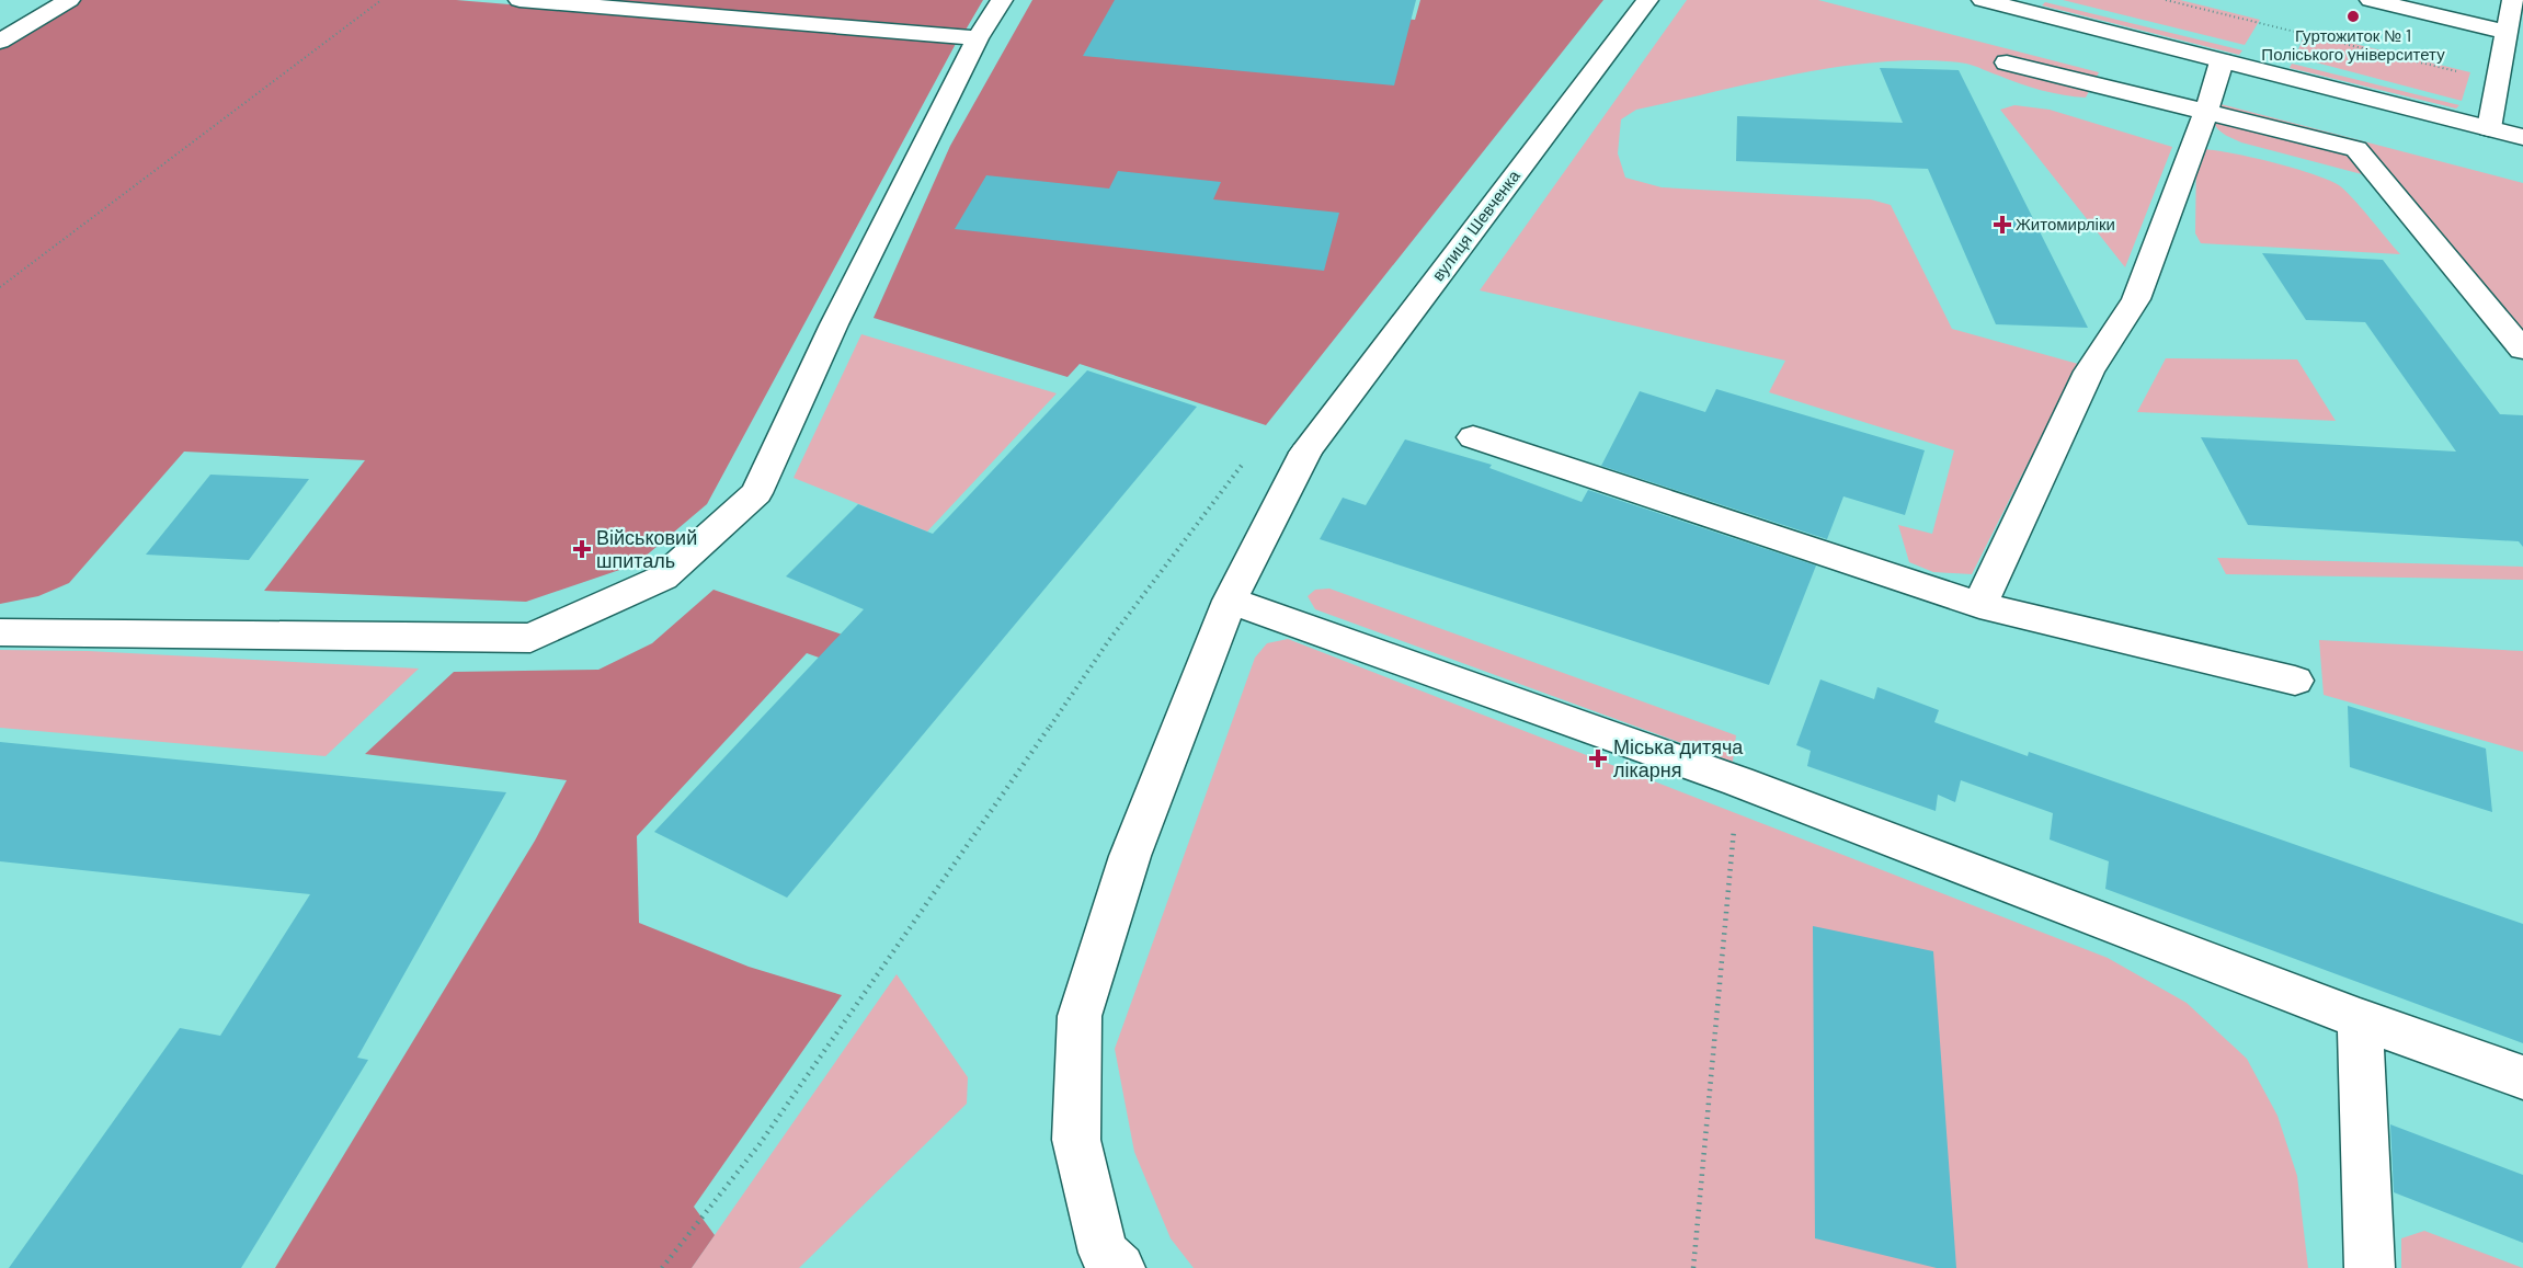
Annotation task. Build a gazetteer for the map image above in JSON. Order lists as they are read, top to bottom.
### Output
{
  "streets": {
    "street": ["вулиця Шевченка"]
  },
  "places": {
    "other": ["Гуртожиток № 1 Поліського університету"],
    "health": ["Житомирліки", "Військовий шпиталь", "Міська дитяча лікарня"]
  }
}
